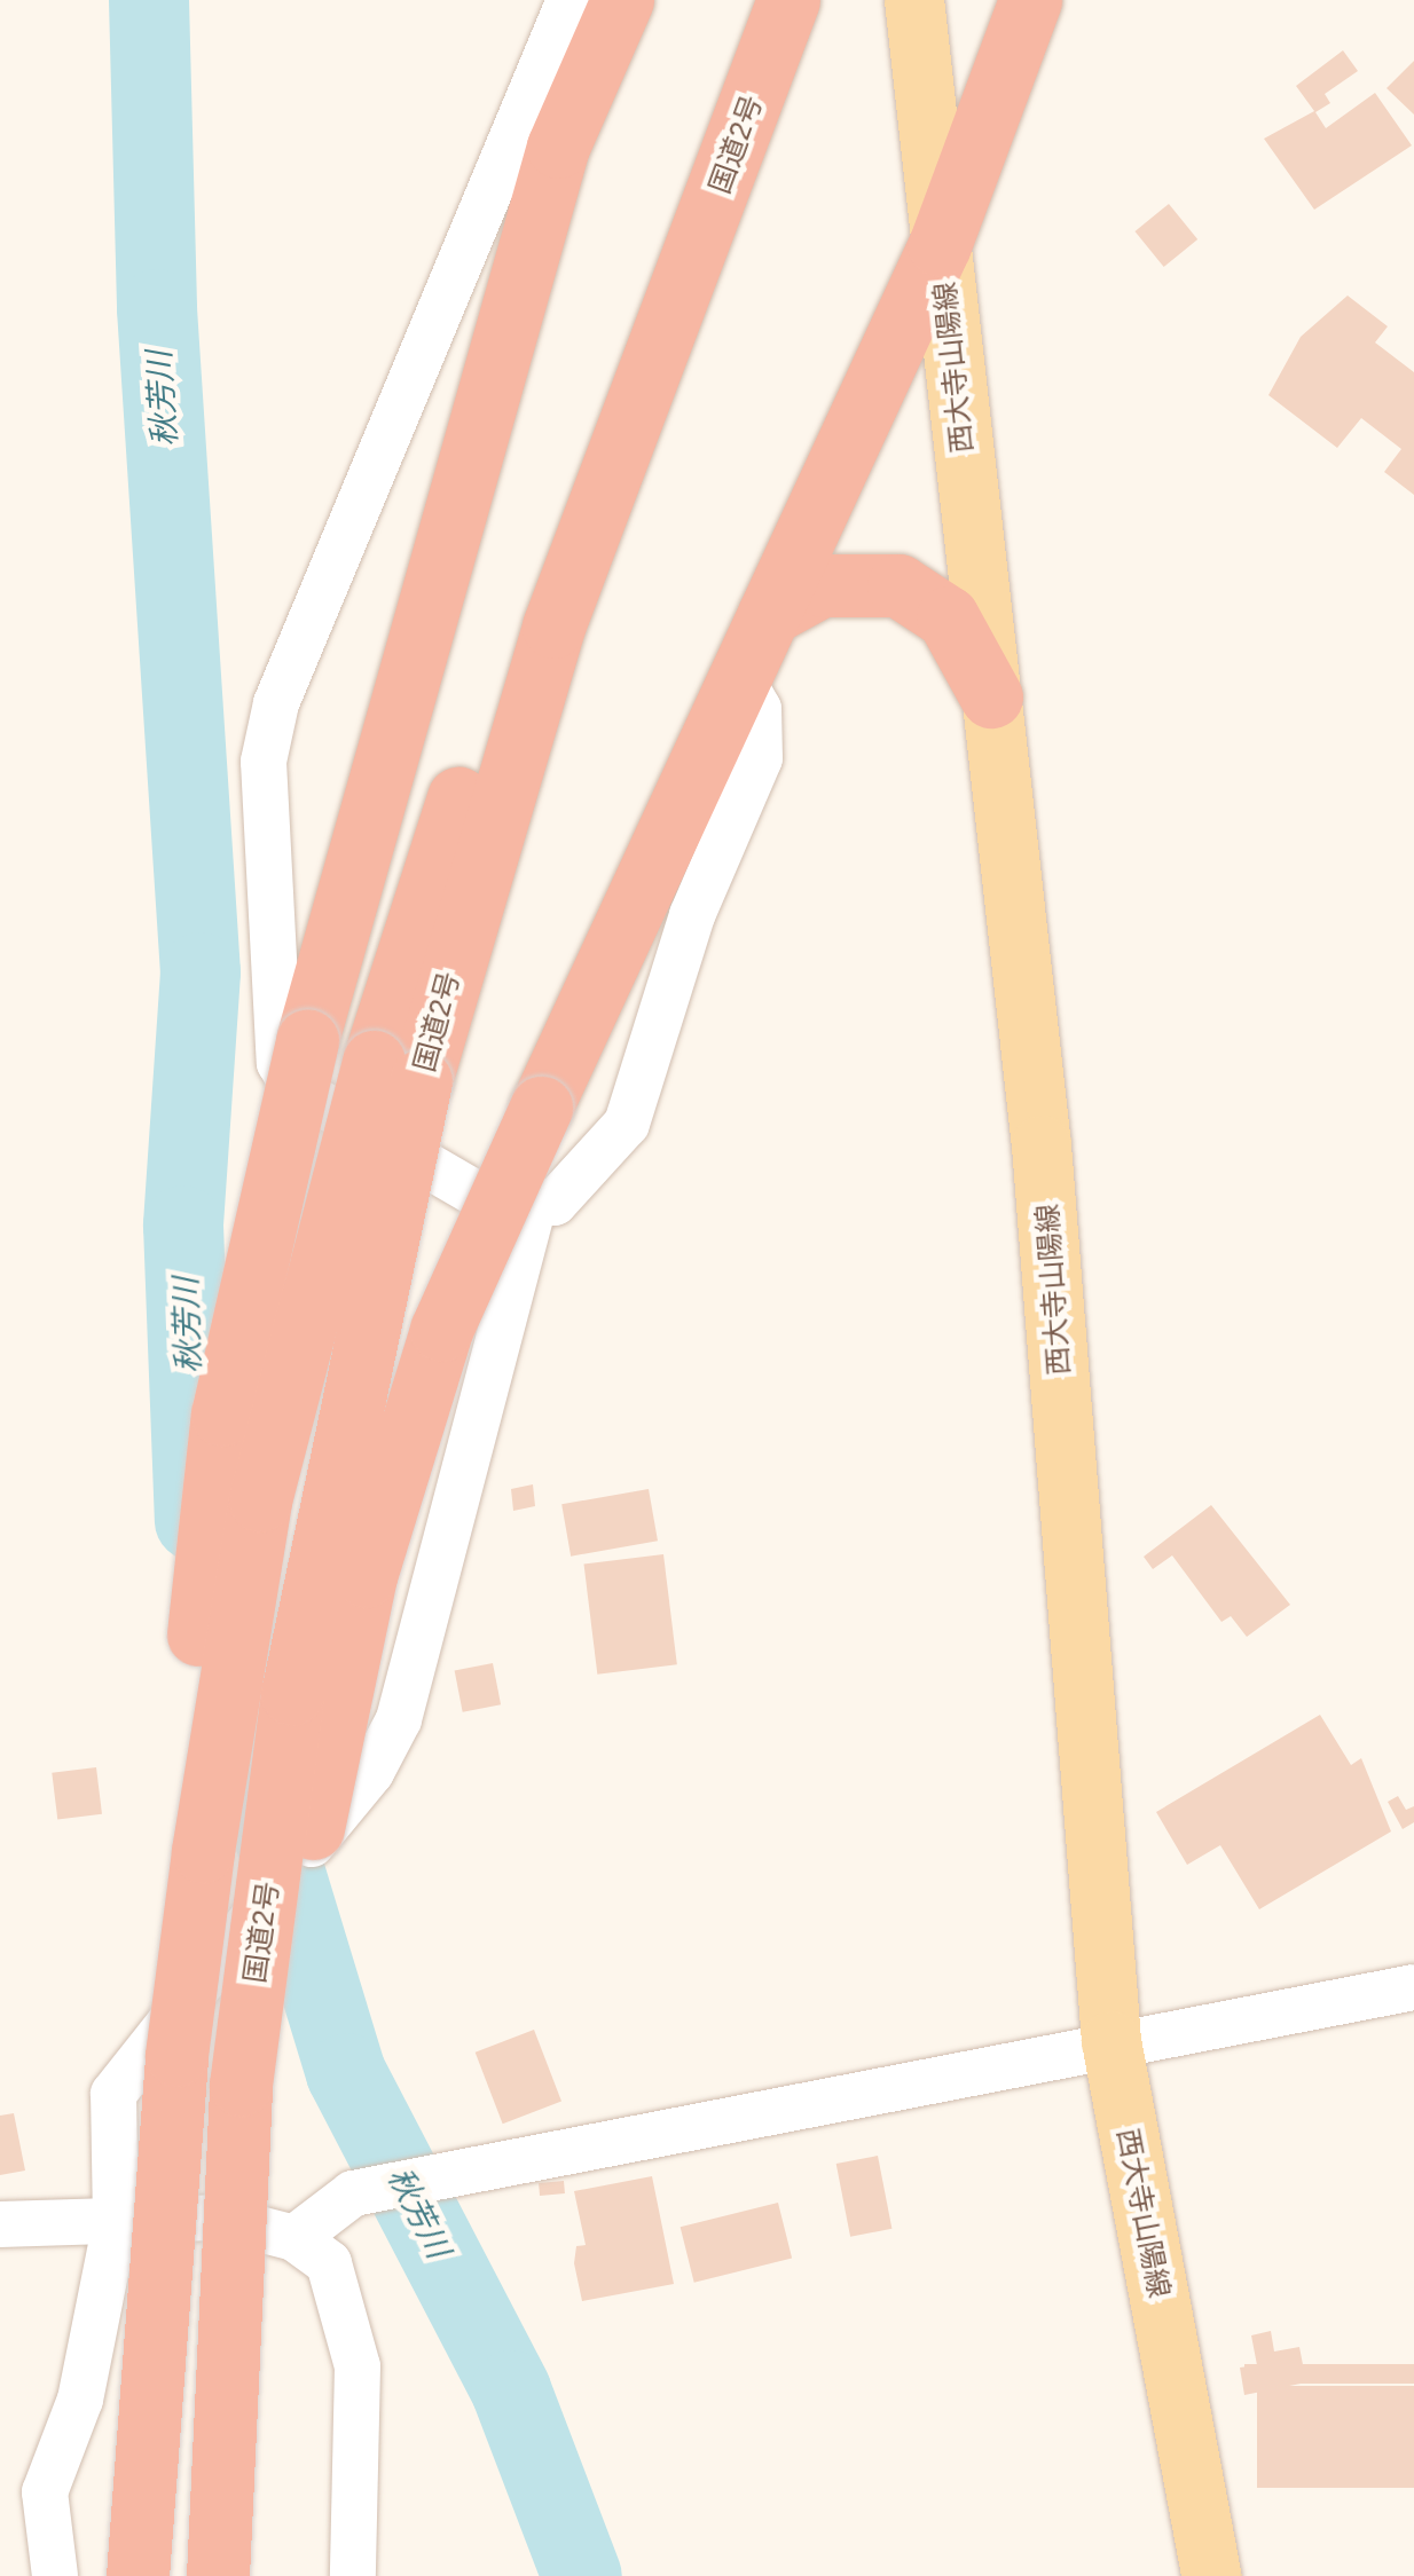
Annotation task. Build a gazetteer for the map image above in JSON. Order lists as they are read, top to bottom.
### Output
{
  "streets": {
    "highway": ["国道2号"],
    "main road": ["西大寺山陽線"]
  },
  "crossings": [
    ["国道2号", "西大寺山陽線"]
  ],
  "water": ["秋芳川"]
}
